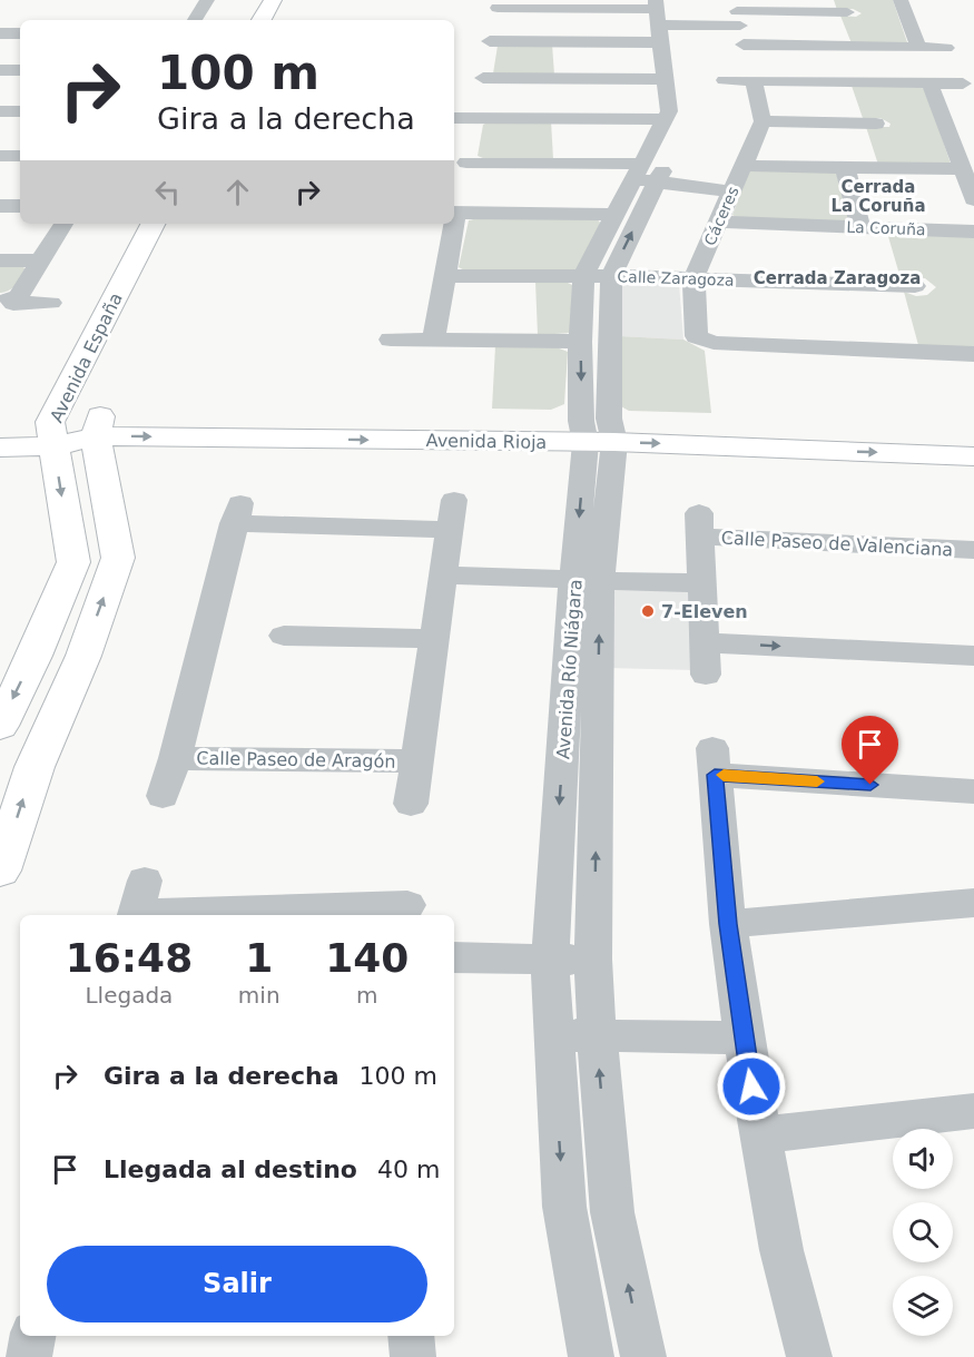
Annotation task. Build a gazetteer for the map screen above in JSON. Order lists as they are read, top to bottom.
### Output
{
  "streets": {
    "main road": ["Avenida España", "Avenida Rioja"],
    "street": [
      "Cáceres",
      "La Coruña",
      "Calle Zaragoza",
      "Calle Paseo de Valenciana",
      "Avenida Río Niágara",
      "Calle Paseo de Aragón"
    ]
  },
  "crossings": [
    ["Cáceres", "La Coruña"],
    ["Cáceres", "Calle Zaragoza"],
    ["Calle Zaragoza", "Avenida Río Niágara"],
    ["Avenida España", "Avenida Rioja"],
    ["Avenida Rioja", "Avenida Río Niágara"]
  ],
  "districts": ["Cerrada La Coruña", "Cerrada Zaragoza"],
  "places": ["7-Eleven"],
  "page": {
    "turn": ["100 m", "Gira a la derecha"],
    "eta": [
      "16:48",
      "Llegada",
      "1",
      "min",
      "140",
      "m"
    ],
    "list": [
      {
        "name": "Gira a la derecha",
        "value": "100 m"
      },
      {
        "name": "Llegada al destino",
        "value": "40 m"
      }
    ],
    "buttons": "Salir"
  }
}
